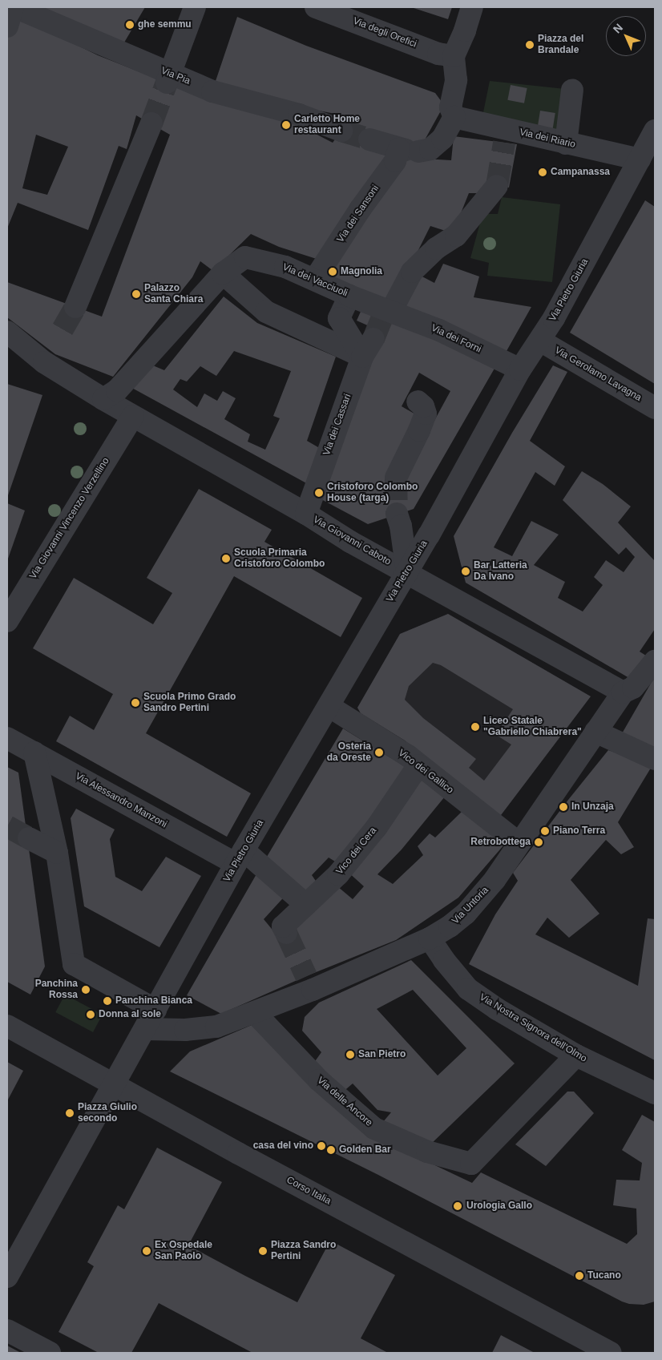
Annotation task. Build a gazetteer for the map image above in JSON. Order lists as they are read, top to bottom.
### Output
{
  "streets": {
    "street": [
      "Via degli Orefici",
      "Via Pia",
      "Via dei Riario",
      "Via dei Sansoni",
      "Via dei Vacciuoli",
      "Via Pietro Giuria",
      "Via dei Forni",
      "Via Gerolamo Lavagna",
      "Via dei Cassari",
      "Via Giovanni Vincenzo Verzellino",
      "Via Giovanni Caboto",
      "Vico dei Gallico",
      "Via Alessandro Manzoni",
      "Vico dei Cera",
      "Via Untoria",
      "Via Nostra Signora dell'Olmo",
      "Via delle Ancore",
      "Corso Italia"
    ]
  },
  "crossings": [
    ["Via dei Riario", "Via Pietro Giuria"],
    ["Via dei Sansoni", "Via dei Vacciuoli"],
    ["Via dei Vacciuoli", "Via dei Forni"],
    ["Via dei Vacciuoli", "Via Giovanni Caboto"],
    ["Via Pietro Giuria", "Via dei Forni"],
    ["Via Pietro Giuria", "Via Gerolamo Lavagna"],
    ["Via Pietro Giuria", "Via Giovanni Caboto"],
    ["Via Pietro Giuria", "Vico dei Gallico"],
    ["Via Pietro Giuria", "Via Alessandro Manzoni"],
    ["Via dei Cassari", "Via Giovanni Caboto"],
    ["Via Giovanni Vincenzo Verzellino", "Via Giovanni Caboto"],
    ["Via Giovanni Caboto", "Via Untoria"],
    ["Vico dei Gallico", "Vico dei Cera"],
    ["Vico dei Gallico", "Via Untoria"],
    ["Via Alessandro Manzoni", "Vico dei Cera"],
    ["Via Untoria", "Via Nostra Signora dell'Olmo"],
    ["Via Untoria", "Via delle Ancore"],
    ["Via Nostra Signora dell'Olmo", "Via delle Ancore"]
  ],
  "places": [
    "ghe semmu",
    "Piazza del Brandale",
    "Carletto Home restaurant",
    "Campanassa",
    "Magnolia",
    "Palazzo Santa Chiara",
    "Cristoforo Colombo House (targa)",
    "Scuola Primaria Cristoforo Colombo",
    "Bar Latteria Da Ivano",
    "Scuola Primo Grado Sandro Pertini",
    "Liceo Statale \"Gabriello Chiabrera\"",
    "Osteria da Oreste",
    "In Unzaja",
    "Piano Terra",
    "Retrobottega",
    "Panchina Rossa",
    "Panchina Bianca",
    "Donna al sole",
    "San Pietro",
    "Piazza Giulio secondo",
    "casa del vino",
    "Golden Bar",
    "Urologia Gallo",
    "Ex Ospedale San Paolo",
    "Piazza Sandro Pertini",
    "Tucano"
  ],
  "north": "top left"
}
